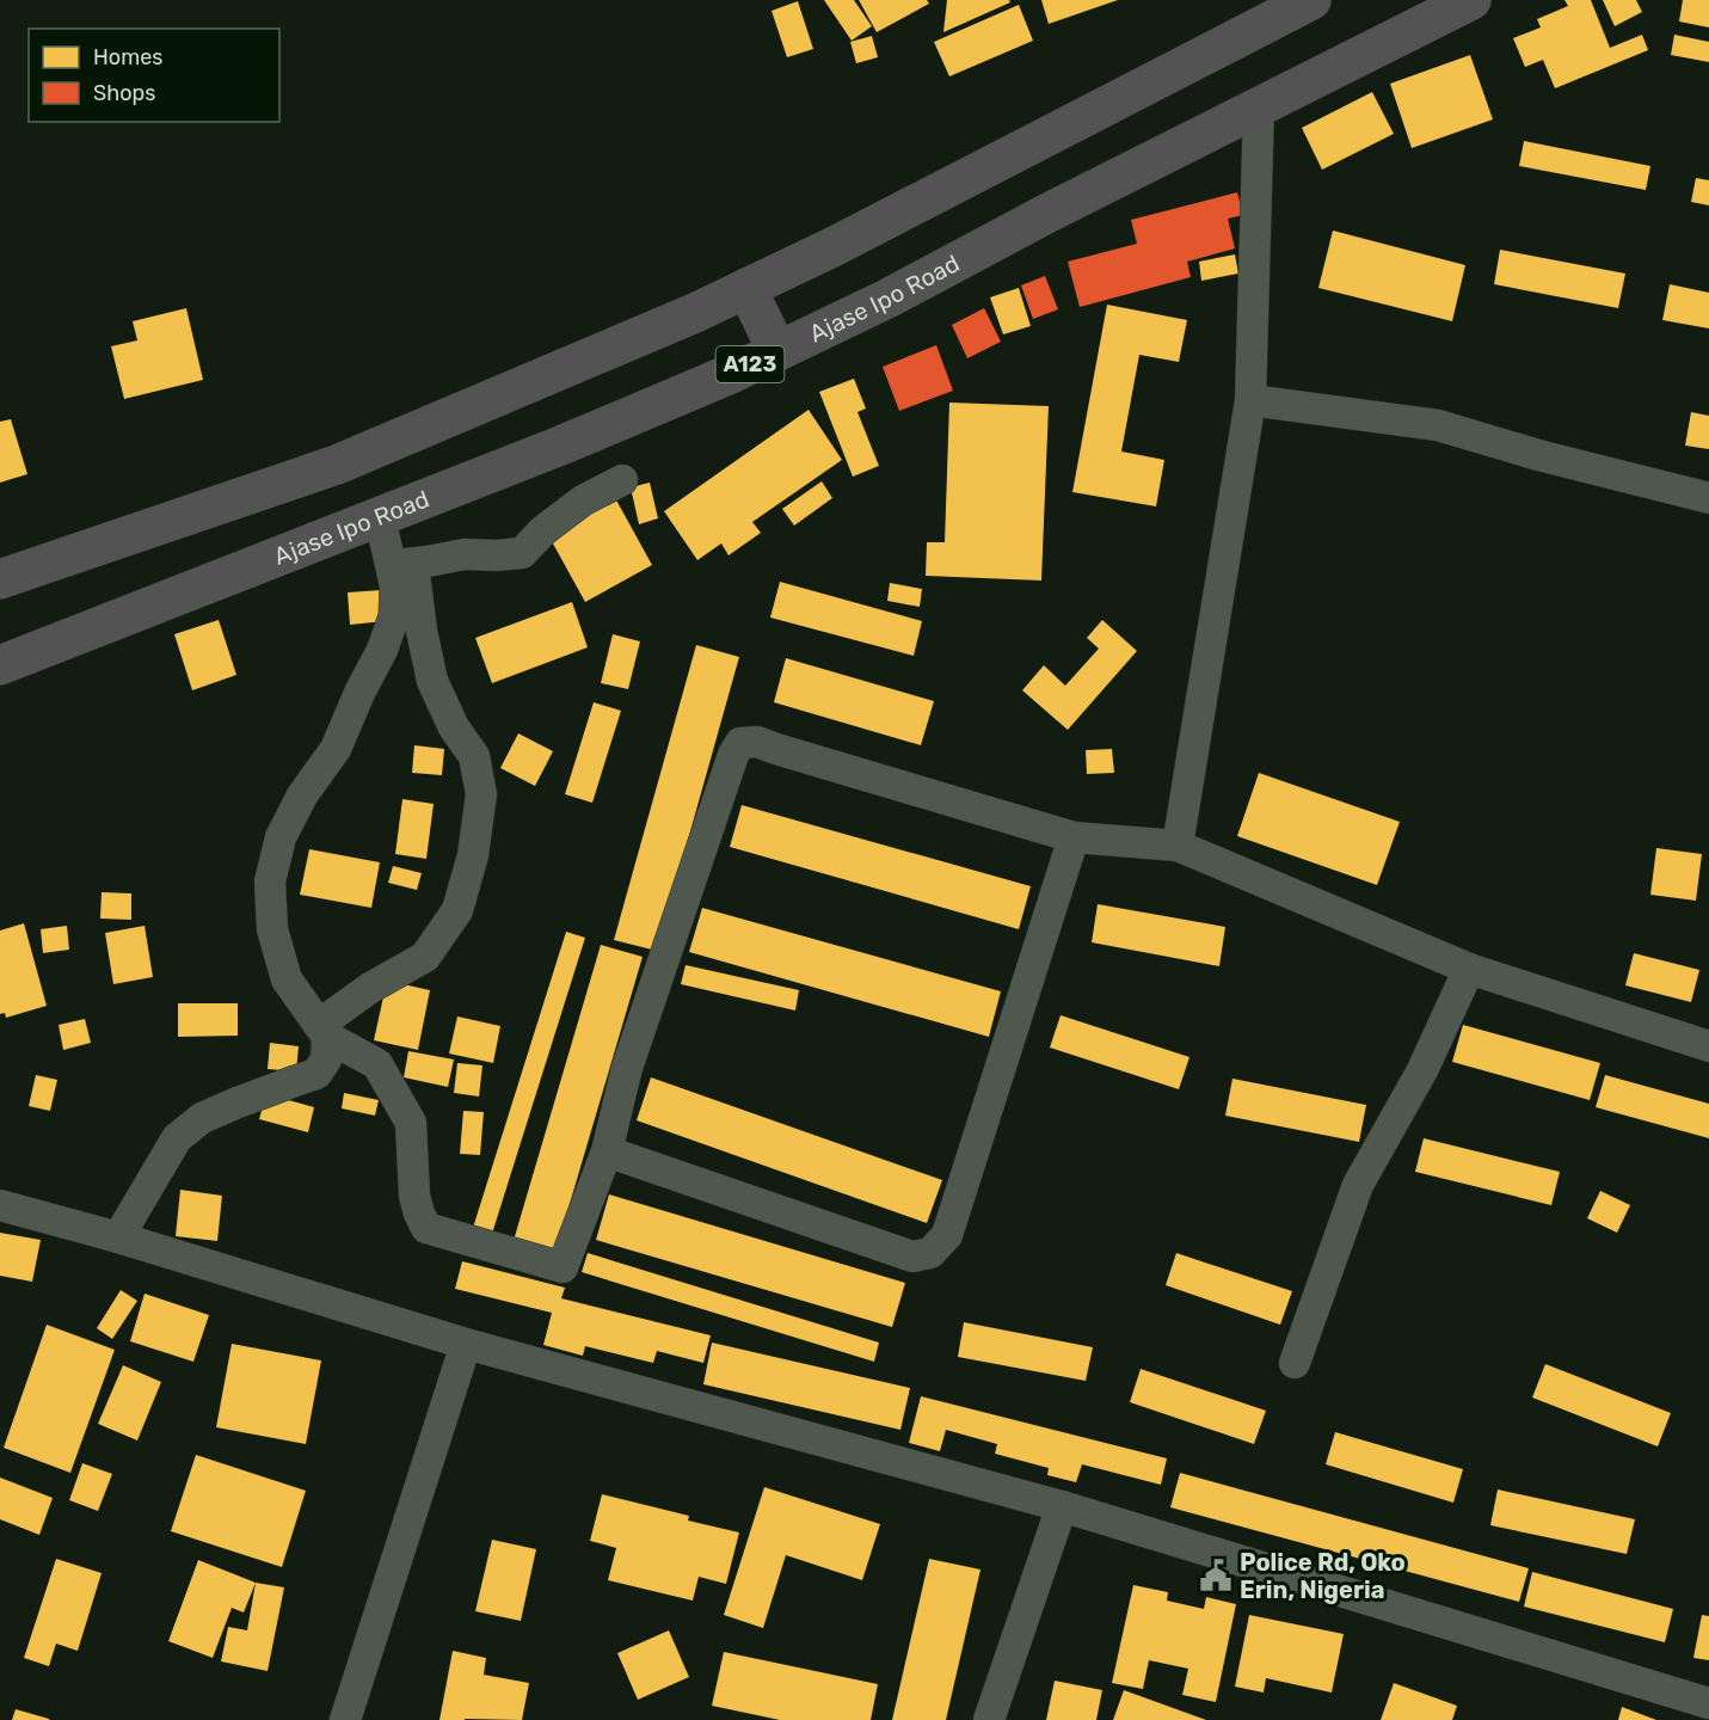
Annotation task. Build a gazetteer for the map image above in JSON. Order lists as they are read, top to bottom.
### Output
{
  "streets": {
    "highway": ["Ajase Ipo Road", "A123"]
  },
  "places": {
    "public building": ["Police Rd, Oko Erin, Nigeria"]
  },
  "legend": ["Homes", "Shops"]
}
